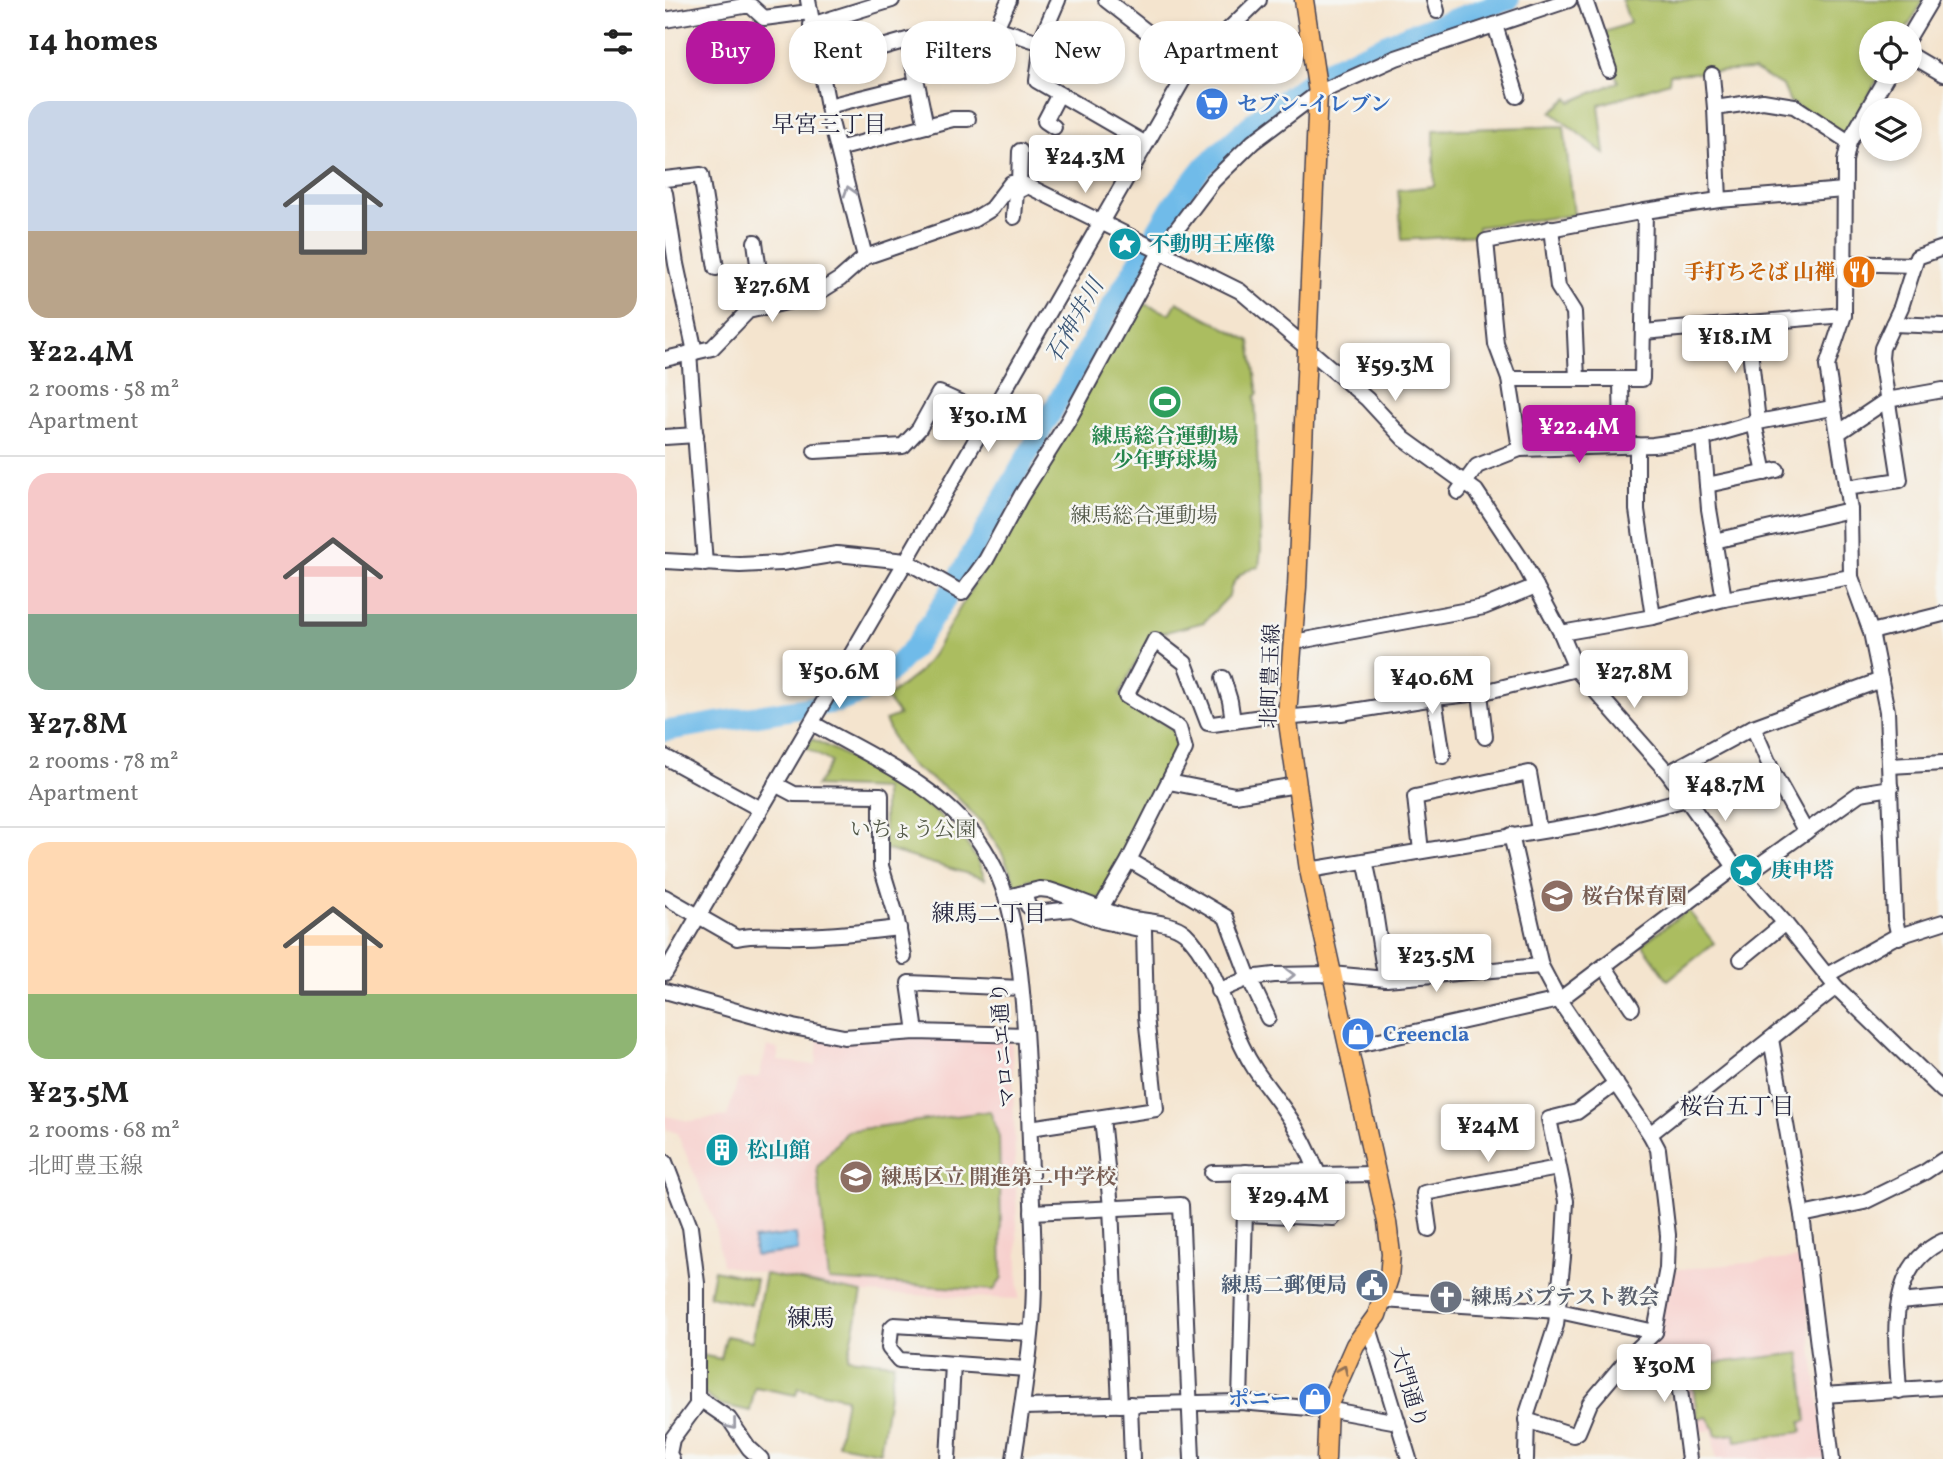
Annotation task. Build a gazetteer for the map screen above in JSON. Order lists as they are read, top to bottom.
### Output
{
  "streets": {
    "main road": ["北町豊玉線"],
    "street": ["マロニエ通り", "大門通り"]
  },
  "crossings": [
    ["北町豊玉線", "大門通り"]
  ],
  "districts": [
    "早宮三丁目",
    "練馬二丁目",
    "桜台五丁目",
    "練馬"
  ],
  "water": ["石神井川"],
  "parks": ["練馬総合運動場", "いちょう公園"],
  "places": {
    "supermarket": ["セブン-イレブン"],
    "place": ["不動明王座像", "庚申塔"],
    "restaurant": ["手打ちそば 山禅"],
    "sports": ["練馬総合運動場 少年野球場"],
    "school or university": ["桜台保育園", "練馬区立 開進第二中学校"],
    "shop": ["Creencla", "ポニー"],
    "building": ["松山館"],
    "public building": ["練馬二郵便局"],
    "church": ["練馬バプテスト教会"]
  },
  "page": {
    "heading": "14 homes",
    "chip": [
      "Buy",
      "Rent",
      "Filters",
      "New",
      "Apartment"
    ],
    "list": [
      {
        "name": "¥22.4M",
        "note": "2 rooms · 58 m² · Apartment"
      },
      {
        "name": "¥27.8M",
        "note": "2 rooms · 78 m² · Apartment"
      },
      {
        "name": "¥23.5M",
        "note": "2 rooms · 68 m² · 北町豊玉線"
      }
    ],
    "price": [
      "¥24.3M",
      "¥27.6M",
      "¥18.1M",
      "¥59.3M",
      "¥30.1M",
      "¥22.4M",
      "¥50.6M",
      "¥27.8M",
      "¥40.6M",
      "¥48.7M",
      "¥23.5M",
      "¥24M",
      "¥29.4M",
      "¥30M"
    ]
  }
}
